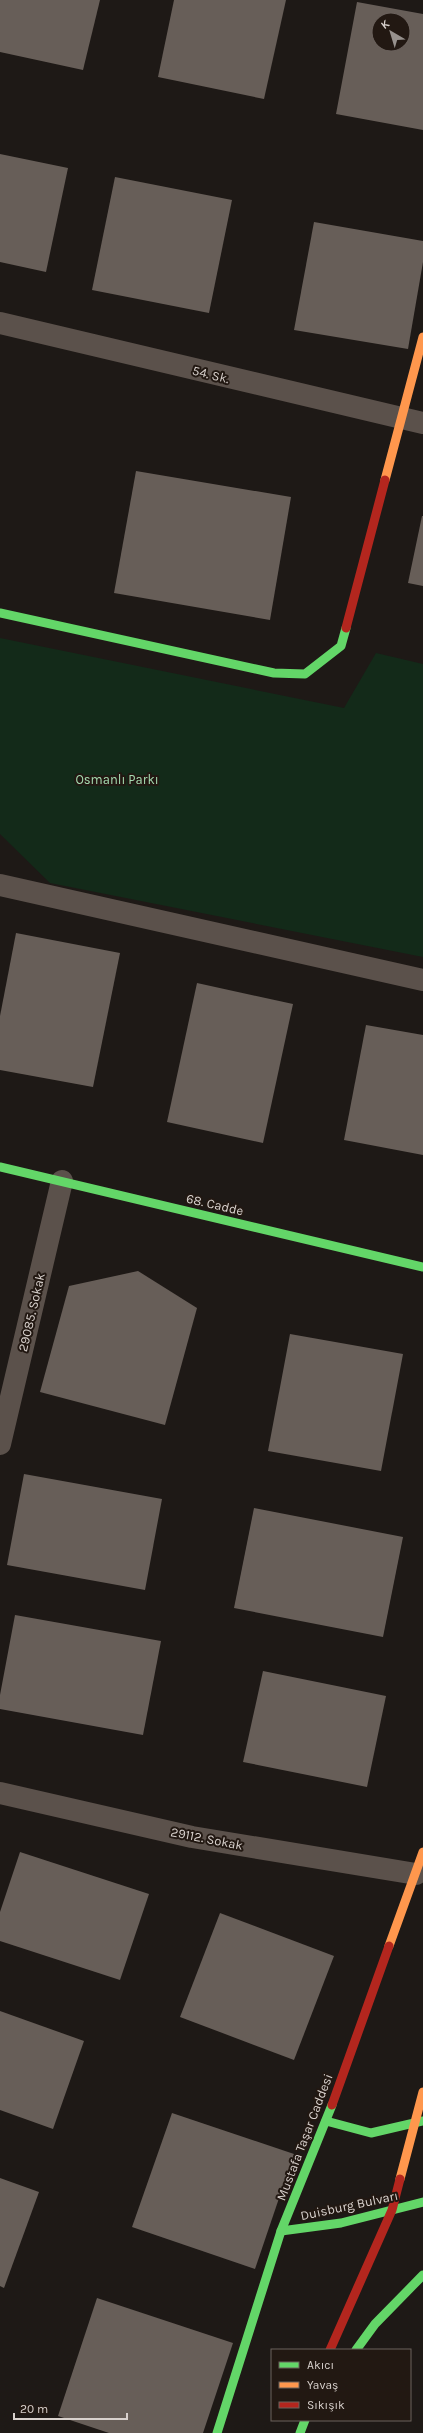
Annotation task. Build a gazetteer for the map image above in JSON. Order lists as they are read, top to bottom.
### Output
{
  "streets": {
    "street": [
      "54. Sk.",
      "68. Cadde",
      "29085. Sokak",
      "29112. Sokak",
      "Mustafa Taşar Caddesi",
      "Duisburg Bulvarı"
    ]
  },
  "crossings": [
    ["68. Cadde", "29085. Sokak"],
    ["29112. Sokak", "Mustafa Taşar Caddesi"],
    ["Mustafa Taşar Caddesi", "Duisburg Bulvarı"]
  ],
  "parks": ["Osmanlı Parkı"],
  "legend": ["Akıcı", "Yavaş", "Sıkışık"],
  "scale_bar": "20 m",
  "north": "top left"
}
